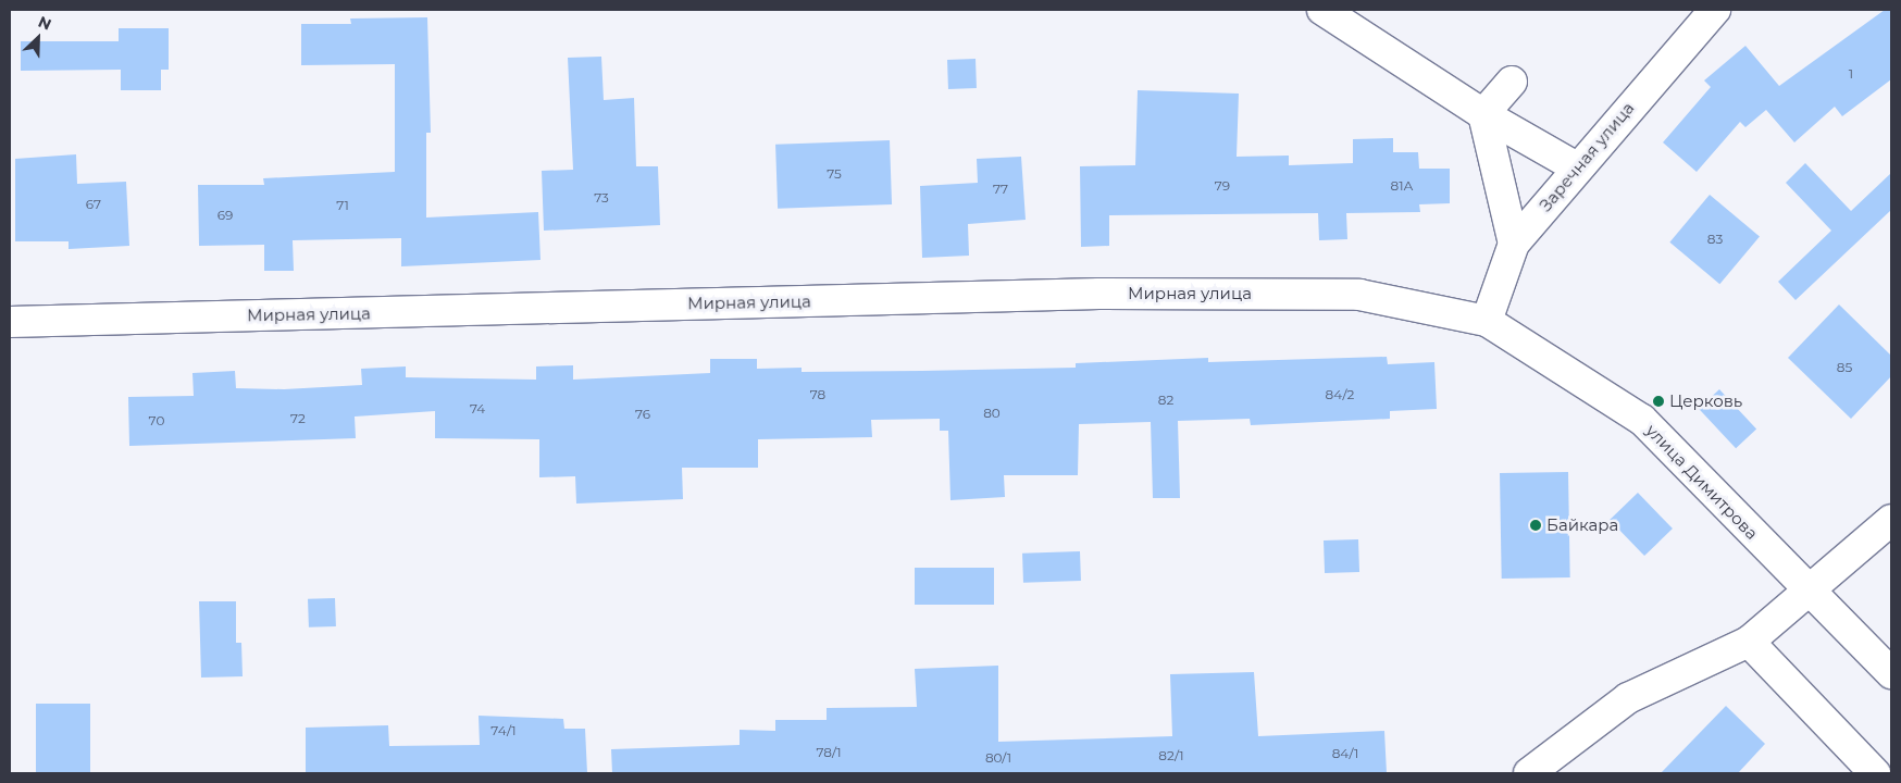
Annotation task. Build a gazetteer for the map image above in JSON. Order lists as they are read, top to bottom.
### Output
{
  "streets": {
    "main road": ["Заречная улица", "Мирная улица", "улица Димитрова"]
  },
  "crossings": [
    ["Заречная улица", "Мирная улица"],
    ["Заречная улица", "улица Димитрова"],
    ["Мирная улица", "улица Димитрова"]
  ],
  "places": ["Церковь", "Байкара"],
  "house_numbers": [
    "1",
    "75",
    "79",
    "81А",
    "77",
    "73",
    "67",
    "71",
    "69",
    "83",
    "85",
    "78",
    "84/2",
    "82",
    "74",
    "80",
    "76",
    "72",
    "70",
    "74/1",
    "78/1",
    "84/1",
    "82/1",
    "80/1"
  ],
  "north": "top right"
}
